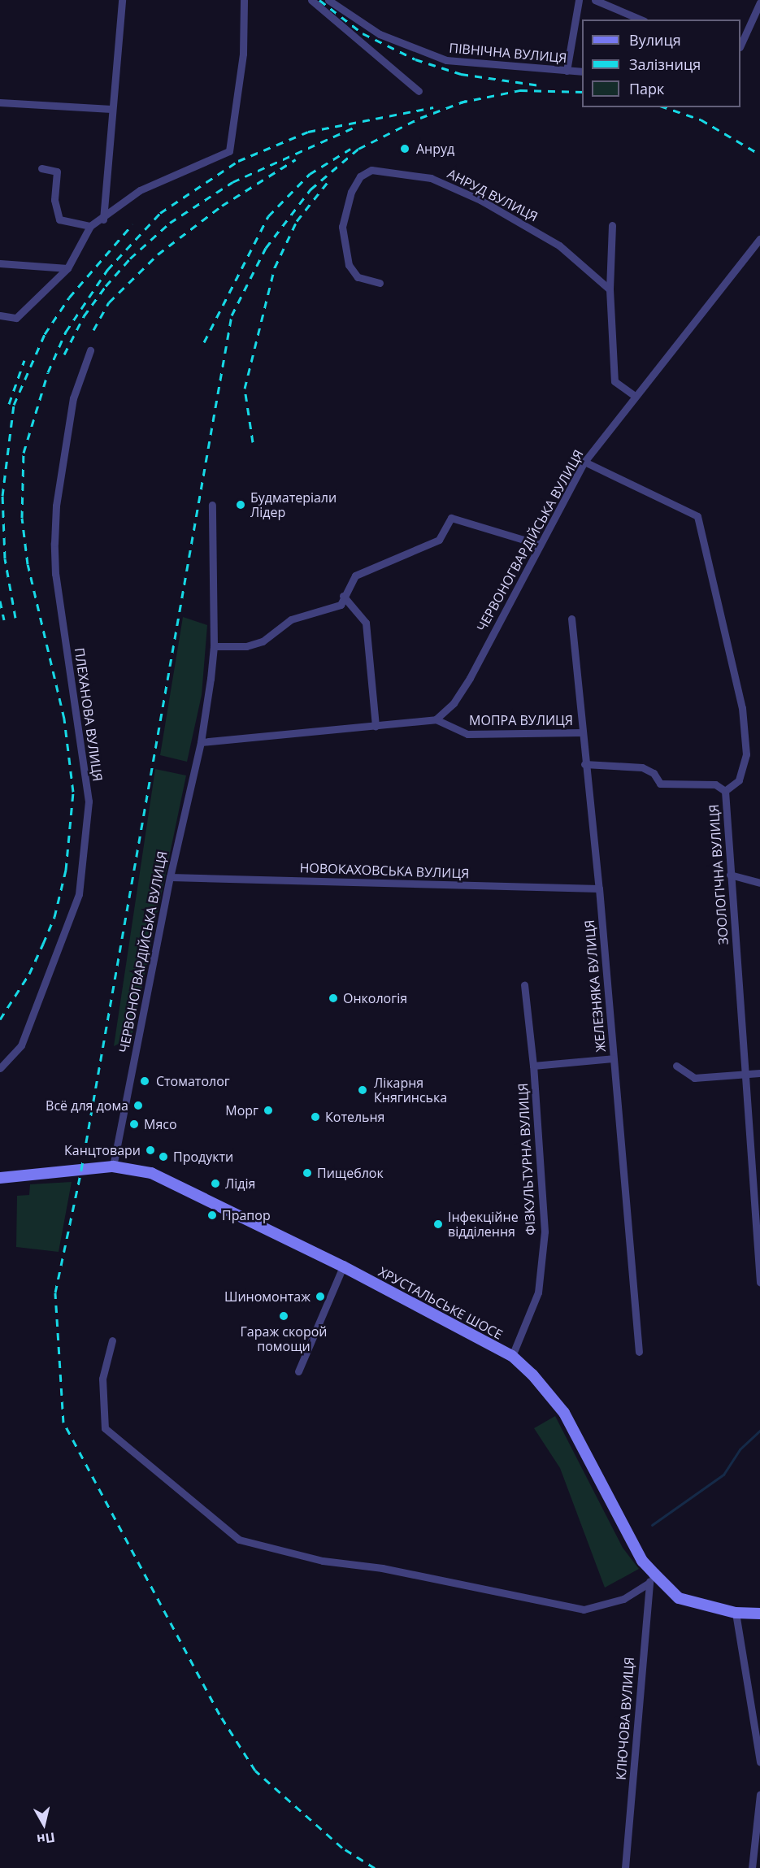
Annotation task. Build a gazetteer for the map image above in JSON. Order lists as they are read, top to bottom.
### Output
{
  "streets": {
    "street": [
      "ПІВНІЧНА ВУЛИЦЯ",
      "АНРУД ВУЛИЦЯ",
      "ЧЕРВОНОГВАРДІЙСЬКА ВУЛИЦЯ",
      "ПЛЕХАНОВА ВУЛИЦЯ",
      "МОПРА ВУЛИЦЯ",
      "НОВОКАХОВСЬКА ВУЛИЦЯ",
      "ЗООЛОГІЧНА ВУЛИЦЯ",
      "ЖЕЛЕЗНЯКА ВУЛИЦЯ",
      "ФІЗКУЛЬТУРНА ВУЛИЦЯ",
      "ХРУСТАЛЬСЬКЕ ШОСЕ",
      "КЛЮЧОВА ВУЛИЦЯ"
    ]
  },
  "crossings": [
    ["ЧЕРВОНОГВАРДІЙСЬКА ВУЛИЦЯ", "МОПРА ВУЛИЦЯ"],
    ["ЧЕРВОНОГВАРДІЙСЬКА ВУЛИЦЯ", "НОВОКАХОВСЬКА ВУЛИЦЯ"],
    ["ЧЕРВОНОГВАРДІЙСЬКА ВУЛИЦЯ", "ЗООЛОГІЧНА ВУЛИЦЯ"],
    ["ЧЕРВОНОГВАРДІЙСЬКА ВУЛИЦЯ", "ХРУСТАЛЬСЬКЕ ШОСЕ"],
    ["МОПРА ВУЛИЦЯ", "ЖЕЛЕЗНЯКА ВУЛИЦЯ"],
    ["НОВОКАХОВСЬКА ВУЛИЦЯ", "ЖЕЛЕЗНЯКА ВУЛИЦЯ"],
    ["ФІЗКУЛЬТУРНА ВУЛИЦЯ", "ХРУСТАЛЬСЬКЕ ШОСЕ"],
    ["ХРУСТАЛЬСЬКЕ ШОСЕ", "КЛЮЧОВА ВУЛИЦЯ"]
  ],
  "places": [
    "Анруд",
    "Будматеріали Лідер",
    "Онкологія",
    "Стоматолог",
    "Лікарня Княгинська",
    "Всё для дома",
    "Морг",
    "Котельня",
    "Мясо",
    "Канцтовари",
    "Продукти",
    "Пищеблок",
    "Лідія",
    "Прапор",
    "Інфекційне відділення",
    "Шиномонтаж",
    "Гараж скорой помощи"
  ],
  "legend": ["Вулиця", "Залізниця", "Парк"],
  "north": "bottom"
}
